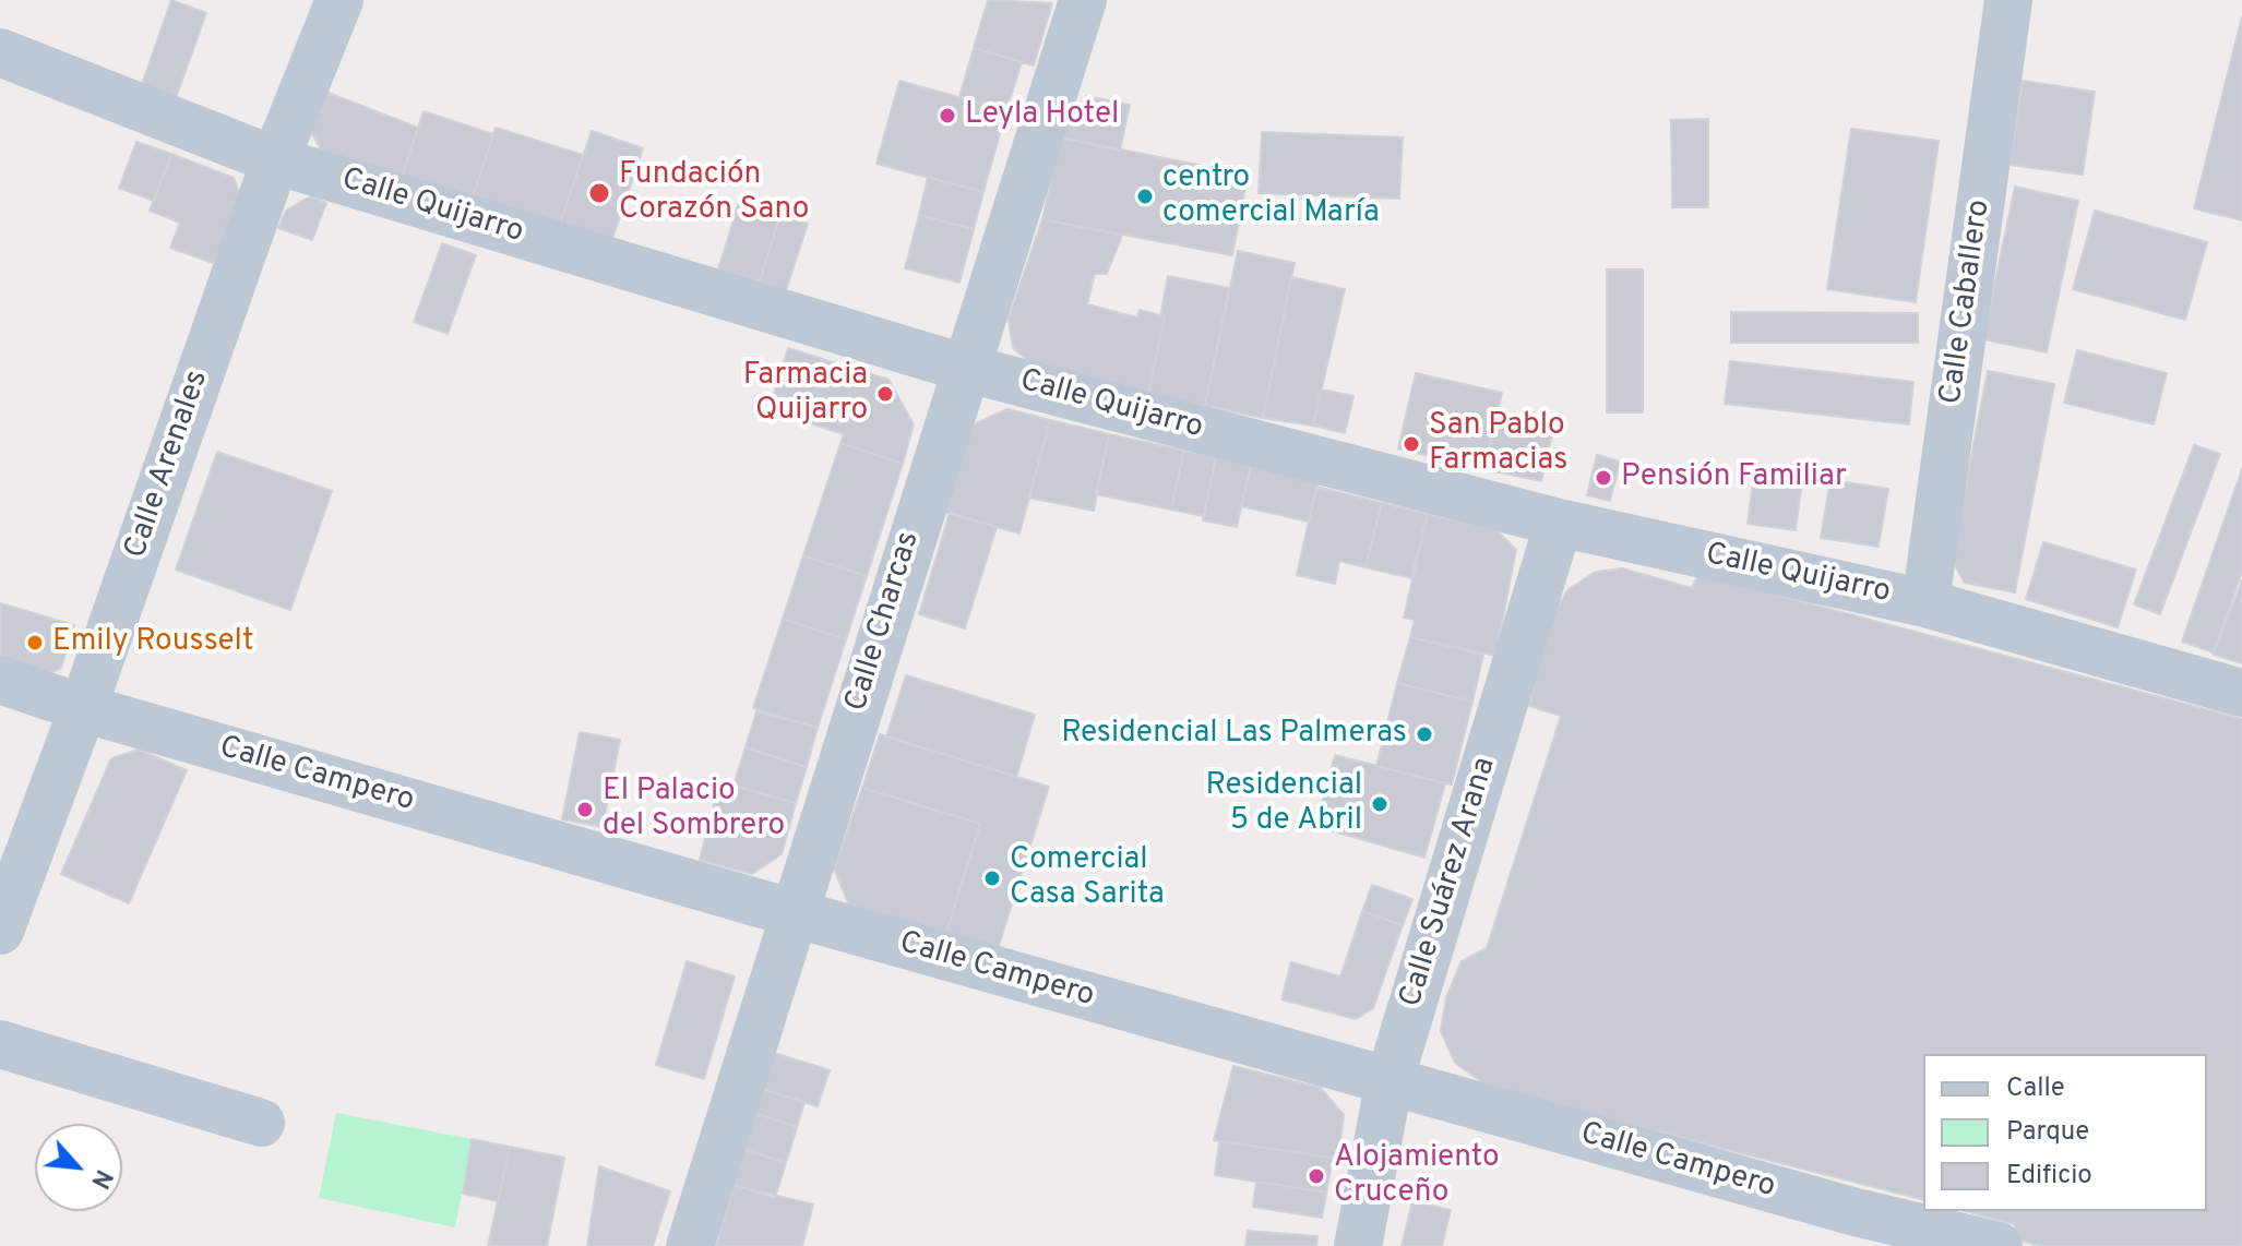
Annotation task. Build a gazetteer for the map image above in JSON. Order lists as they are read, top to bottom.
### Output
{
  "streets": {
    "street": [
      "Calle Quijarro",
      "Calle Caballero",
      "Calle Arenales",
      "Calle Charcas",
      "Calle Campero",
      "Calle Suárez Arana"
    ]
  },
  "crossings": [
    ["Calle Quijarro", "Calle Caballero"],
    ["Calle Quijarro", "Calle Arenales"],
    ["Calle Quijarro", "Calle Charcas"],
    ["Calle Quijarro", "Calle Suárez Arana"],
    ["Calle Arenales", "Calle Campero"],
    ["Calle Charcas", "Calle Campero"],
    ["Calle Campero", "Calle Suárez Arana"]
  ],
  "places": [
    "Leyla Hotel",
    "Fundación Corazón Sano",
    "centro comercial María",
    "Farmacia Quijarro",
    "San Pablo Farmacias",
    "Pensión Familiar",
    "Emily Rousselt",
    "Residencial Las Palmeras",
    "Residencial 5 de Abril",
    "El Palacio del Sombrero",
    "Comercial Casa Sarita",
    "Alojamiento Cruceño"
  ],
  "legend": ["Calle", "Parque", "Edificio"],
  "north": "bottom right"
}
